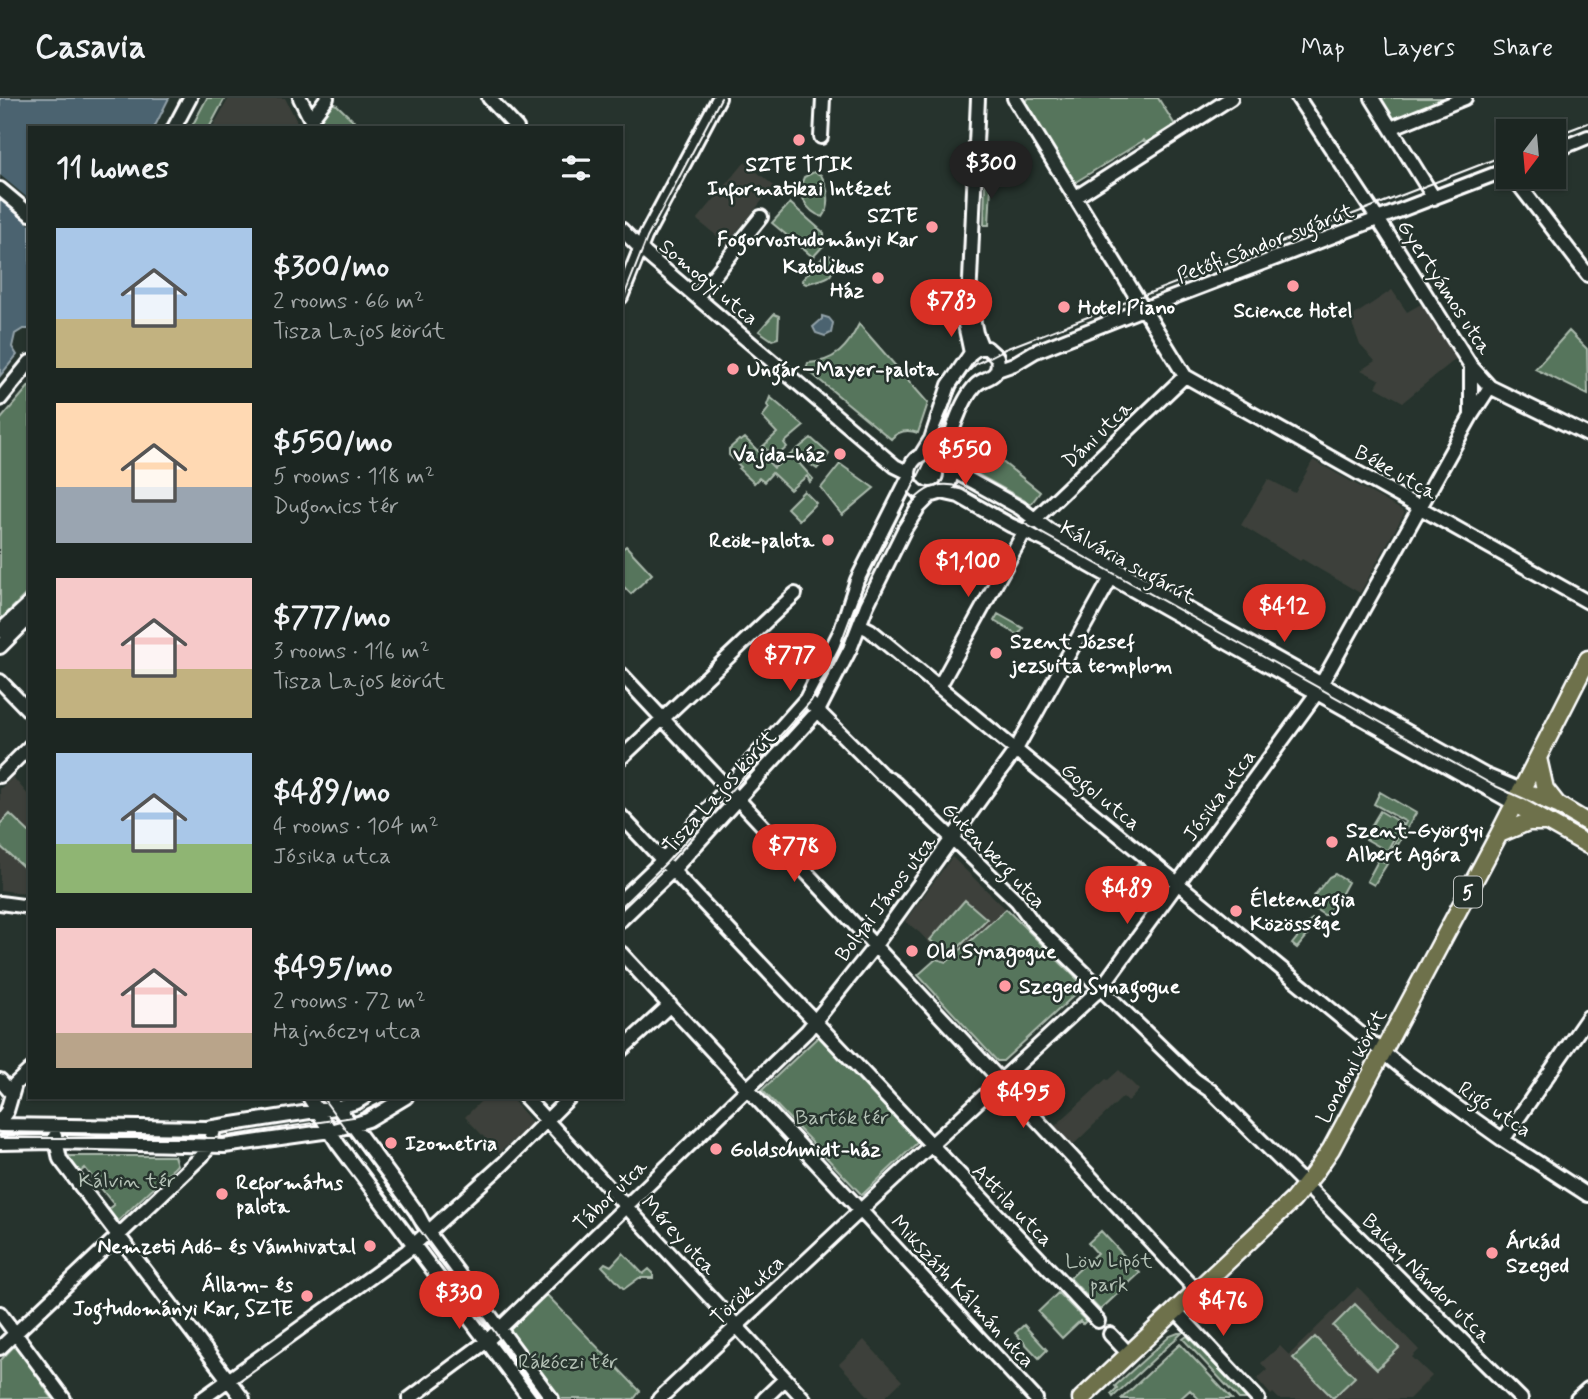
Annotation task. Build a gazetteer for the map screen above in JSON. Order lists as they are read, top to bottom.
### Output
{
  "streets": {
    "main road": ["Kálvária sugárút", "5", "Londoni körút"],
    "street": [
      "Petőfi Sándor sugárút",
      "Somogyi utca",
      "Gyertyámos utca",
      "Dáni utca",
      "Béke utca",
      "Tisza Lajos körút",
      "Jósika utca",
      "Gogol utca",
      "Gutenberg utca",
      "Bolyai János utca",
      "Rigó utca",
      "Tábor utca",
      "Attila utca",
      "Mérey utca",
      "Bakay Nándor utca",
      "Török utca",
      "Mikszáth Kálmán utca"
    ]
  },
  "crossings": [
    ["Petőfi Sándor sugárút", "Gyertyámos utca"],
    ["Somogyi utca", "Tisza Lajos körút"],
    ["Gyertyámos utca", "Jósika utca"],
    ["Dáni utca", "Béke utca"],
    ["Dáni utca", "Kálvária sugárút"],
    ["Béke utca", "Jósika utca"],
    ["Kálvária sugárút", "Jósika utca"],
    ["Kálvária sugárút", "5"],
    ["Kálvária sugárút", "Bolyai János utca"],
    ["Kálvária sugárút", "Londoni körút"],
    ["Tisza Lajos körút", "Gogol utca"],
    ["Tisza Lajos körút", "Gutenberg utca"],
    ["Jósika utca", "Gogol utca"],
    ["Jósika utca", "Gutenberg utca"],
    ["Jósika utca", "Attila utca"],
    ["Gogol utca", "Bolyai János utca"],
    ["Gogol utca", "Londoni körút"],
    ["Gogol utca", "Rigó utca"],
    ["Gutenberg utca", "Bolyai János utca"],
    ["Gutenberg utca", "Londoni körút"],
    ["Gutenberg utca", "Bakay Nándor utca"],
    ["5", "Londoni körút"],
    ["Londoni körút", "Rigó utca"],
    ["Londoni körút", "Bakay Nándor utca"],
    ["Tábor utca", "Mérey utca"],
    ["Mérey utca", "Török utca"],
    ["Török utca", "Mikszáth Kálmán utca"]
  ],
  "parks": [
    "Bartók tér",
    "Kálvin tér",
    "Löw Lipót park",
    "Rákóczi tér"
  ],
  "places": [
    "SZTE TTIK Informatikai Intézet",
    "SZTE Fogorvostudományi Kar",
    "Katolikus Ház",
    "Science Hotel",
    "Hotel Piano",
    "Ungár–Mayer-palota",
    "Vajda-ház",
    "Reök-palota",
    "Szent József jezsuita templom",
    "Szent-Györgyi Albert Agóra",
    "Életenergia Közössége",
    "Old Synagogue",
    "Szeged Synagogue",
    "Izometria",
    "Goldschmidt-ház",
    "Református palota",
    "Nemzeti Adó- és Vámhivatal",
    "Árkád Szeged",
    "Állam- és Jogtudományi Kar, SZTE"
  ],
  "north": "bottom",
  "page": {
    "header": "Casavia",
    "nav": ["Map", "Layers", "Share"],
    "heading": "11 homes",
    "price": [
      "$300",
      "$783",
      "$550",
      "$1,100",
      "$412",
      "$777",
      "$778",
      "$489",
      "$495",
      "$330",
      "$476"
    ],
    "list": [
      {
        "name": "$300/mo",
        "note": "2 rooms · 66 m² · Tisza Lajos körút"
      },
      {
        "name": "$550/mo",
        "note": "5 rooms · 118 m² · Dugonics tér"
      },
      {
        "name": "$777/mo",
        "note": "3 rooms · 116 m² · Tisza Lajos körút"
      },
      {
        "name": "$489/mo",
        "note": "4 rooms · 104 m² · Jósika utca"
      },
      {
        "name": "$495/mo",
        "note": "2 rooms · 72 m² · Hajnóczy utca"
      }
    ]
  }
}
